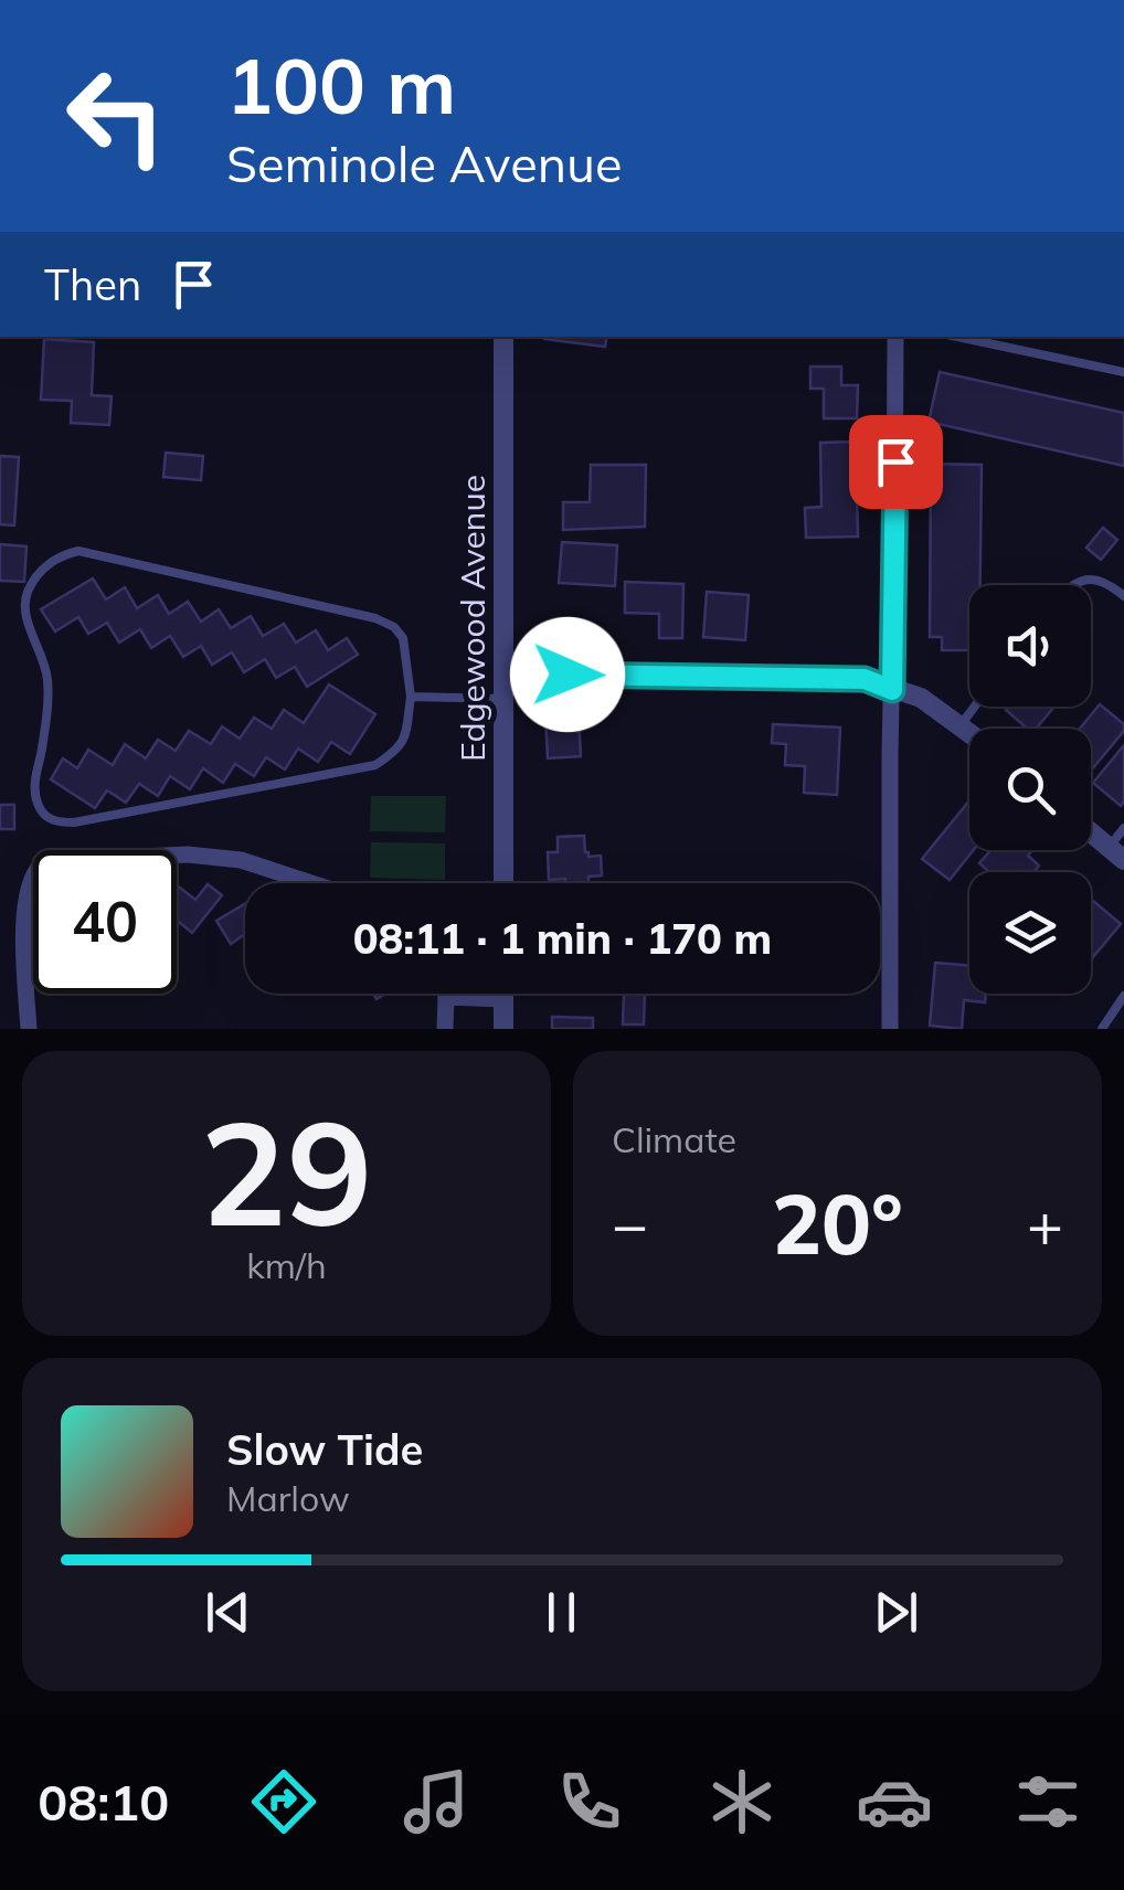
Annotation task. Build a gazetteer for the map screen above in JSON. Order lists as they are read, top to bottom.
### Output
{
  "streets": {
    "street": ["Edgewood Avenue"]
  },
  "page": {
    "turn": ["100 m", "Seminole Avenue"],
    "then": "Then",
    "limit": "40",
    "trip": "08:11 · 1 min · 170 m",
    "tile": [
      ["29", "km/h"],
      "Climate"
    ],
    "heat": ["−", "20°", "+"],
    "song": ["Slow Tide", "Marlow"],
    "tabs": "08:10"
  }
}
